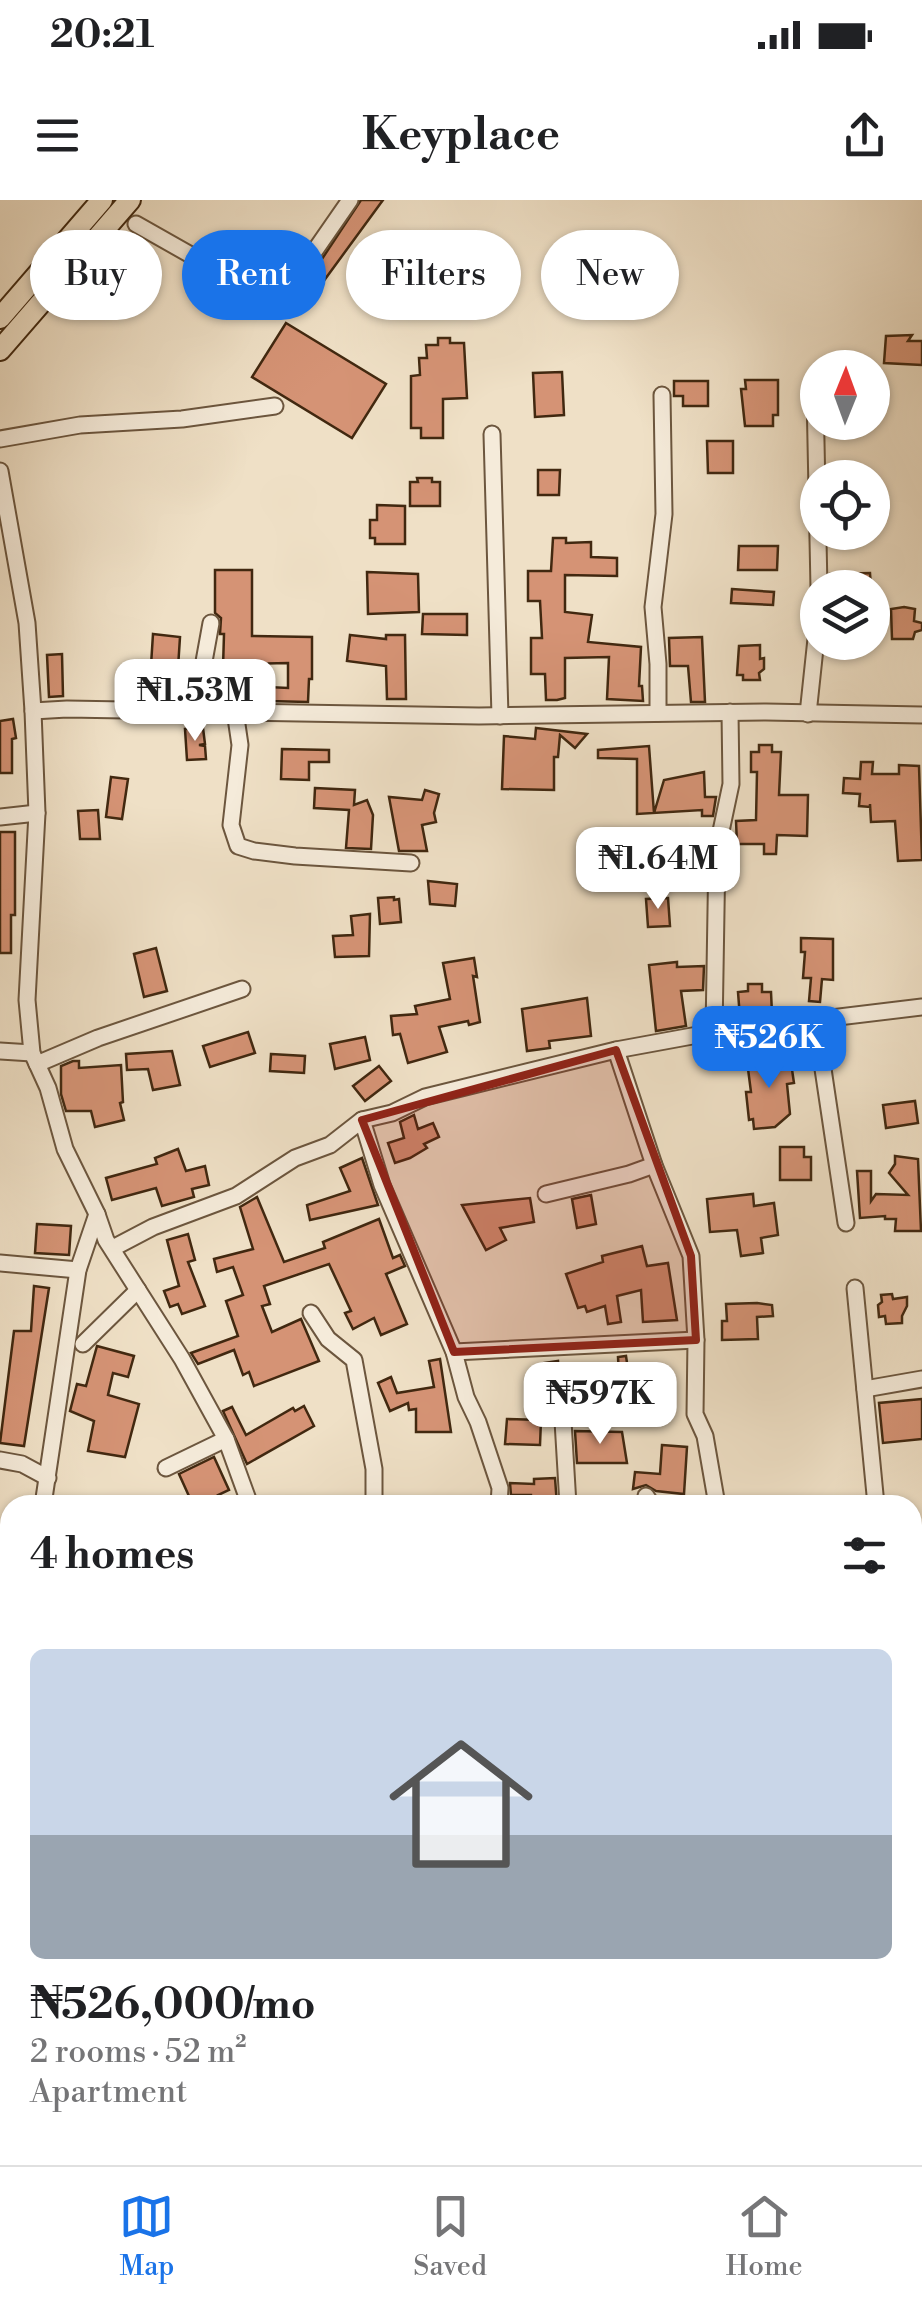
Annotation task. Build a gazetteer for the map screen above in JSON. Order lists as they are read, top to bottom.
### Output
{
  "north": "top",
  "page": {
    "status": "20:21",
    "header": "Keyplace",
    "chip": [
      "Buy",
      "Rent",
      "Filters",
      "New"
    ],
    "price": [
      "₦1.53M",
      "₦1.64M",
      "₦526K",
      "₦597K"
    ],
    "heading": "4 homes",
    "list": [
      {
        "name": "₦526,000/mo",
        "note": "2 rooms · 52 m² · Apartment"
      }
    ],
    "tabs": ["Map", "Saved", "Home"]
  }
}
